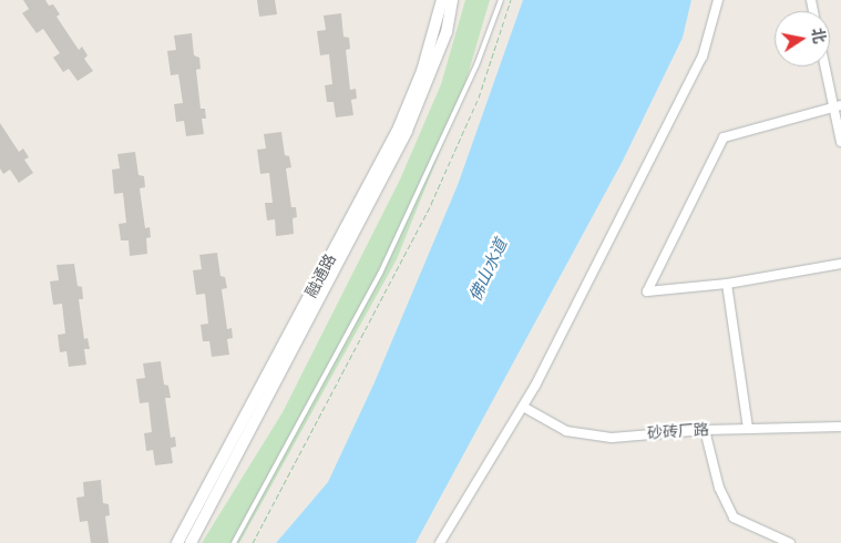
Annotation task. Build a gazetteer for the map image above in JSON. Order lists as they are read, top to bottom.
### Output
{
  "streets": {
    "main road": ["融通路"],
    "street": ["砂砖厂路"]
  },
  "water": ["佛山水道"],
  "north": "right"
}
